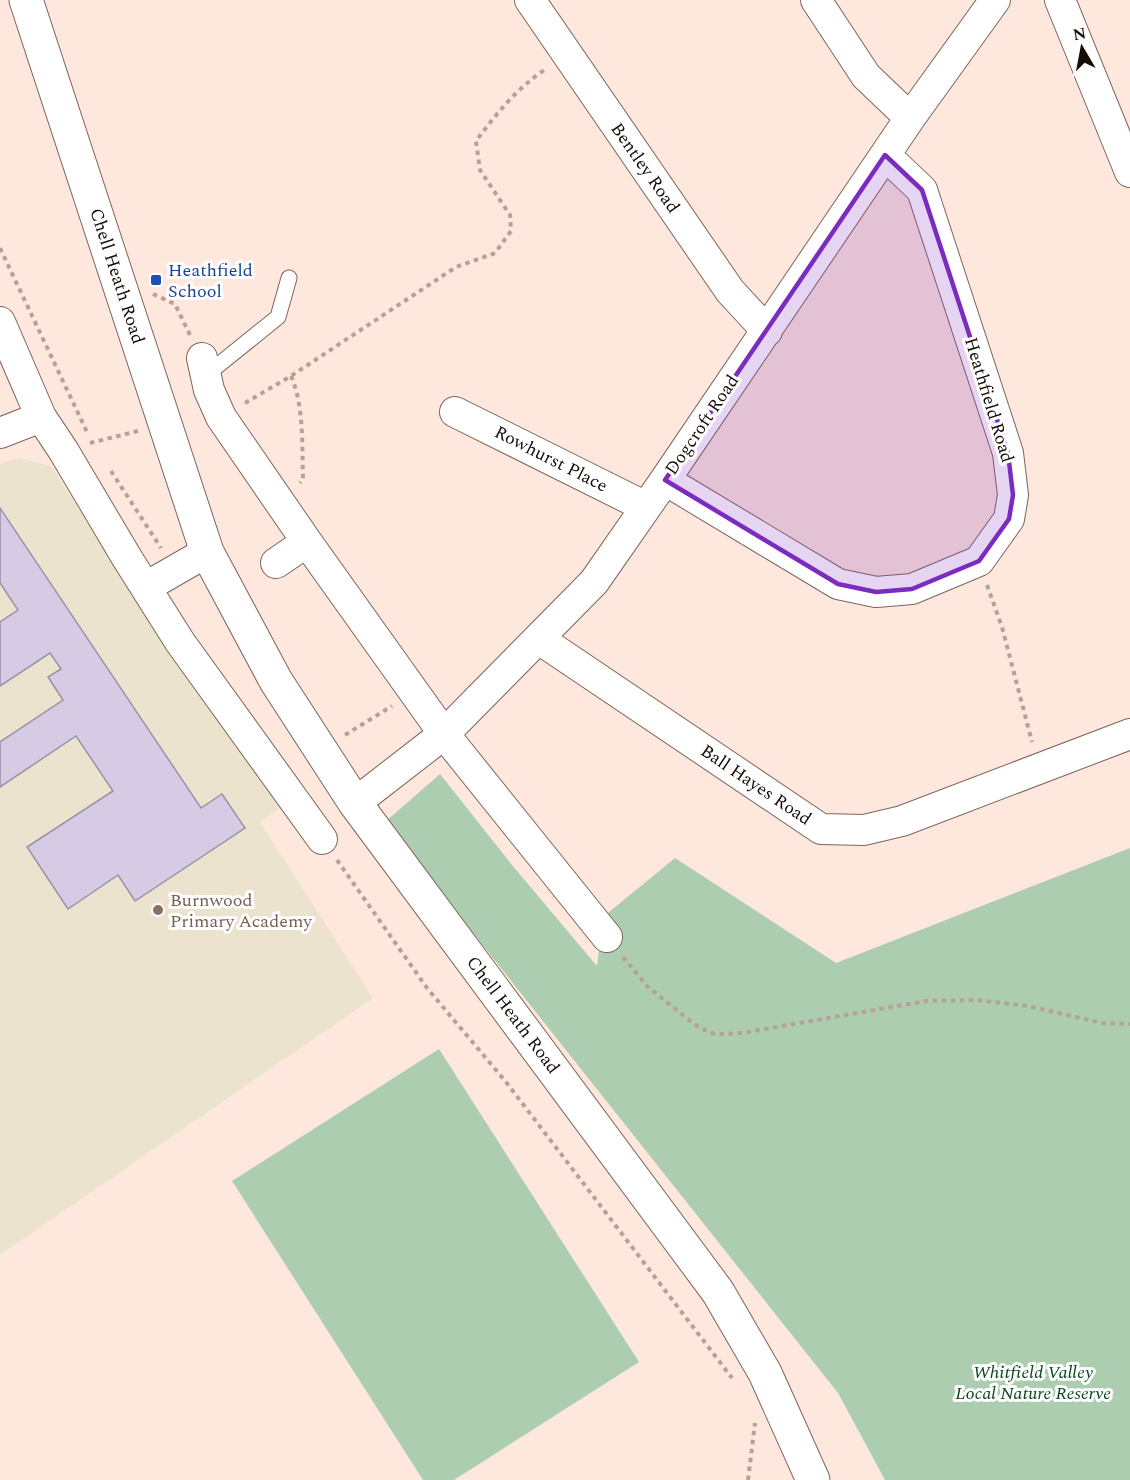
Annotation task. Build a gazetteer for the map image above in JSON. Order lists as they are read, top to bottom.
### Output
{
  "streets": {
    "street": [
      "Bentley Road",
      "Chell Heath Road",
      "Heathfield Road",
      "Dogcroft Road",
      "Rowhurst Place",
      "Ball Hayes Road"
    ]
  },
  "crossings": [
    ["Bentley Road", "Dogcroft Road"],
    ["Chell Heath Road", "Dogcroft Road"],
    ["Heathfield Road", "Dogcroft Road"],
    ["Dogcroft Road", "Rowhurst Place"],
    ["Dogcroft Road", "Ball Hayes Road"]
  ],
  "parks": ["Whitfield Valley Local Nature Reserve"],
  "places": {
    "transit": ["Heathfield School"],
    "other": ["Burnwood Primary Academy"]
  },
  "north": "top"
}
